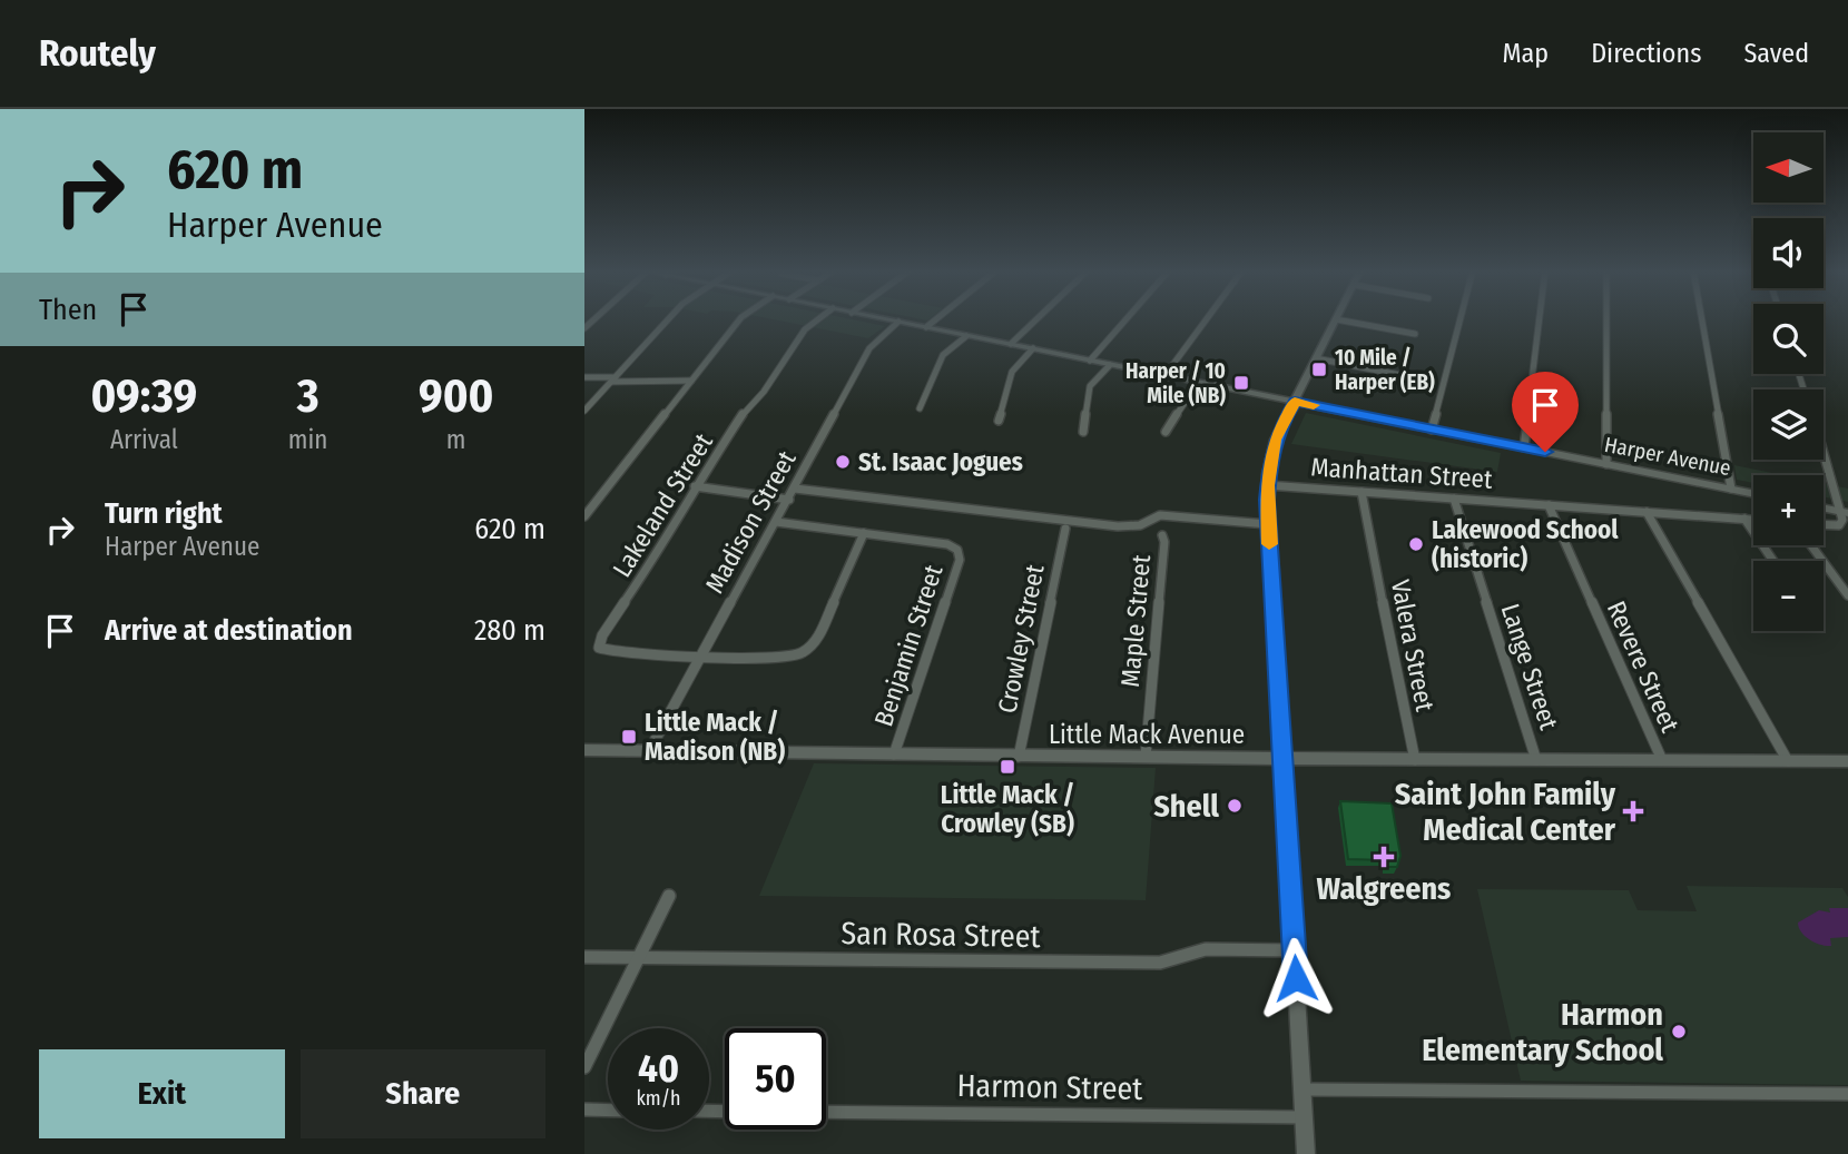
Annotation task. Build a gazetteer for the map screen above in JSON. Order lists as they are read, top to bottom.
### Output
{
  "streets": {
    "main road": ["Harper Avenue", "Little Mack Avenue"],
    "street": [
      "Manhattan Street",
      "Lakeland Street",
      "Madison Street",
      "Maple Street",
      "Crowley Street",
      "Benjamin Street",
      "Valera Street",
      "Lange Street",
      "Revere Street",
      "San Rosa Street",
      "Harmon Street"
    ]
  },
  "crossings": [
    ["Harper Avenue", "Madison Street"],
    ["Manhattan Street", "Valera Street"],
    ["Manhattan Street", "Lange Street"],
    ["Manhattan Street", "Revere Street"],
    ["Lakeland Street", "Madison Street"],
    ["Madison Street", "Little Mack Avenue"],
    ["Maple Street", "Little Mack Avenue"],
    ["Crowley Street", "Little Mack Avenue"],
    ["Benjamin Street", "Little Mack Avenue"],
    ["Valera Street", "Little Mack Avenue"],
    ["Lange Street", "Little Mack Avenue"],
    ["Revere Street", "Little Mack Avenue"]
  ],
  "places": {
    "transit": [
      "10 Mile / Harper (EB)",
      "Harper / 10 Mile (NB)",
      "Little Mack / Madison (NB)",
      "Little Mack / Crowley (SB)"
    ],
    "other": [
      "St. Isaac Jogues",
      "Lakewood School (historic)",
      "Shell",
      "Harmon Elementary School"
    ],
    "health": ["Saint John Family Medical Center", "Walgreens"]
  },
  "north": "left",
  "page": {
    "header": "Routely",
    "nav": ["Map", "Directions", "Saved"],
    "turn": ["620 m", "Harper Avenue"],
    "map_buttons": ["+", "−"],
    "then": "Then",
    "eta": [
      "09:39",
      "Arrival",
      "3",
      "min",
      "900",
      "m"
    ],
    "list": [
      {
        "name": "Turn right",
        "note": "Harper Avenue",
        "value": "620 m"
      },
      {
        "name": "Arrive at destination",
        "value": "280 m"
      }
    ],
    "speed": "40 km/h",
    "limit": "50",
    "buttons": ["Exit", "Share"]
  }
}
